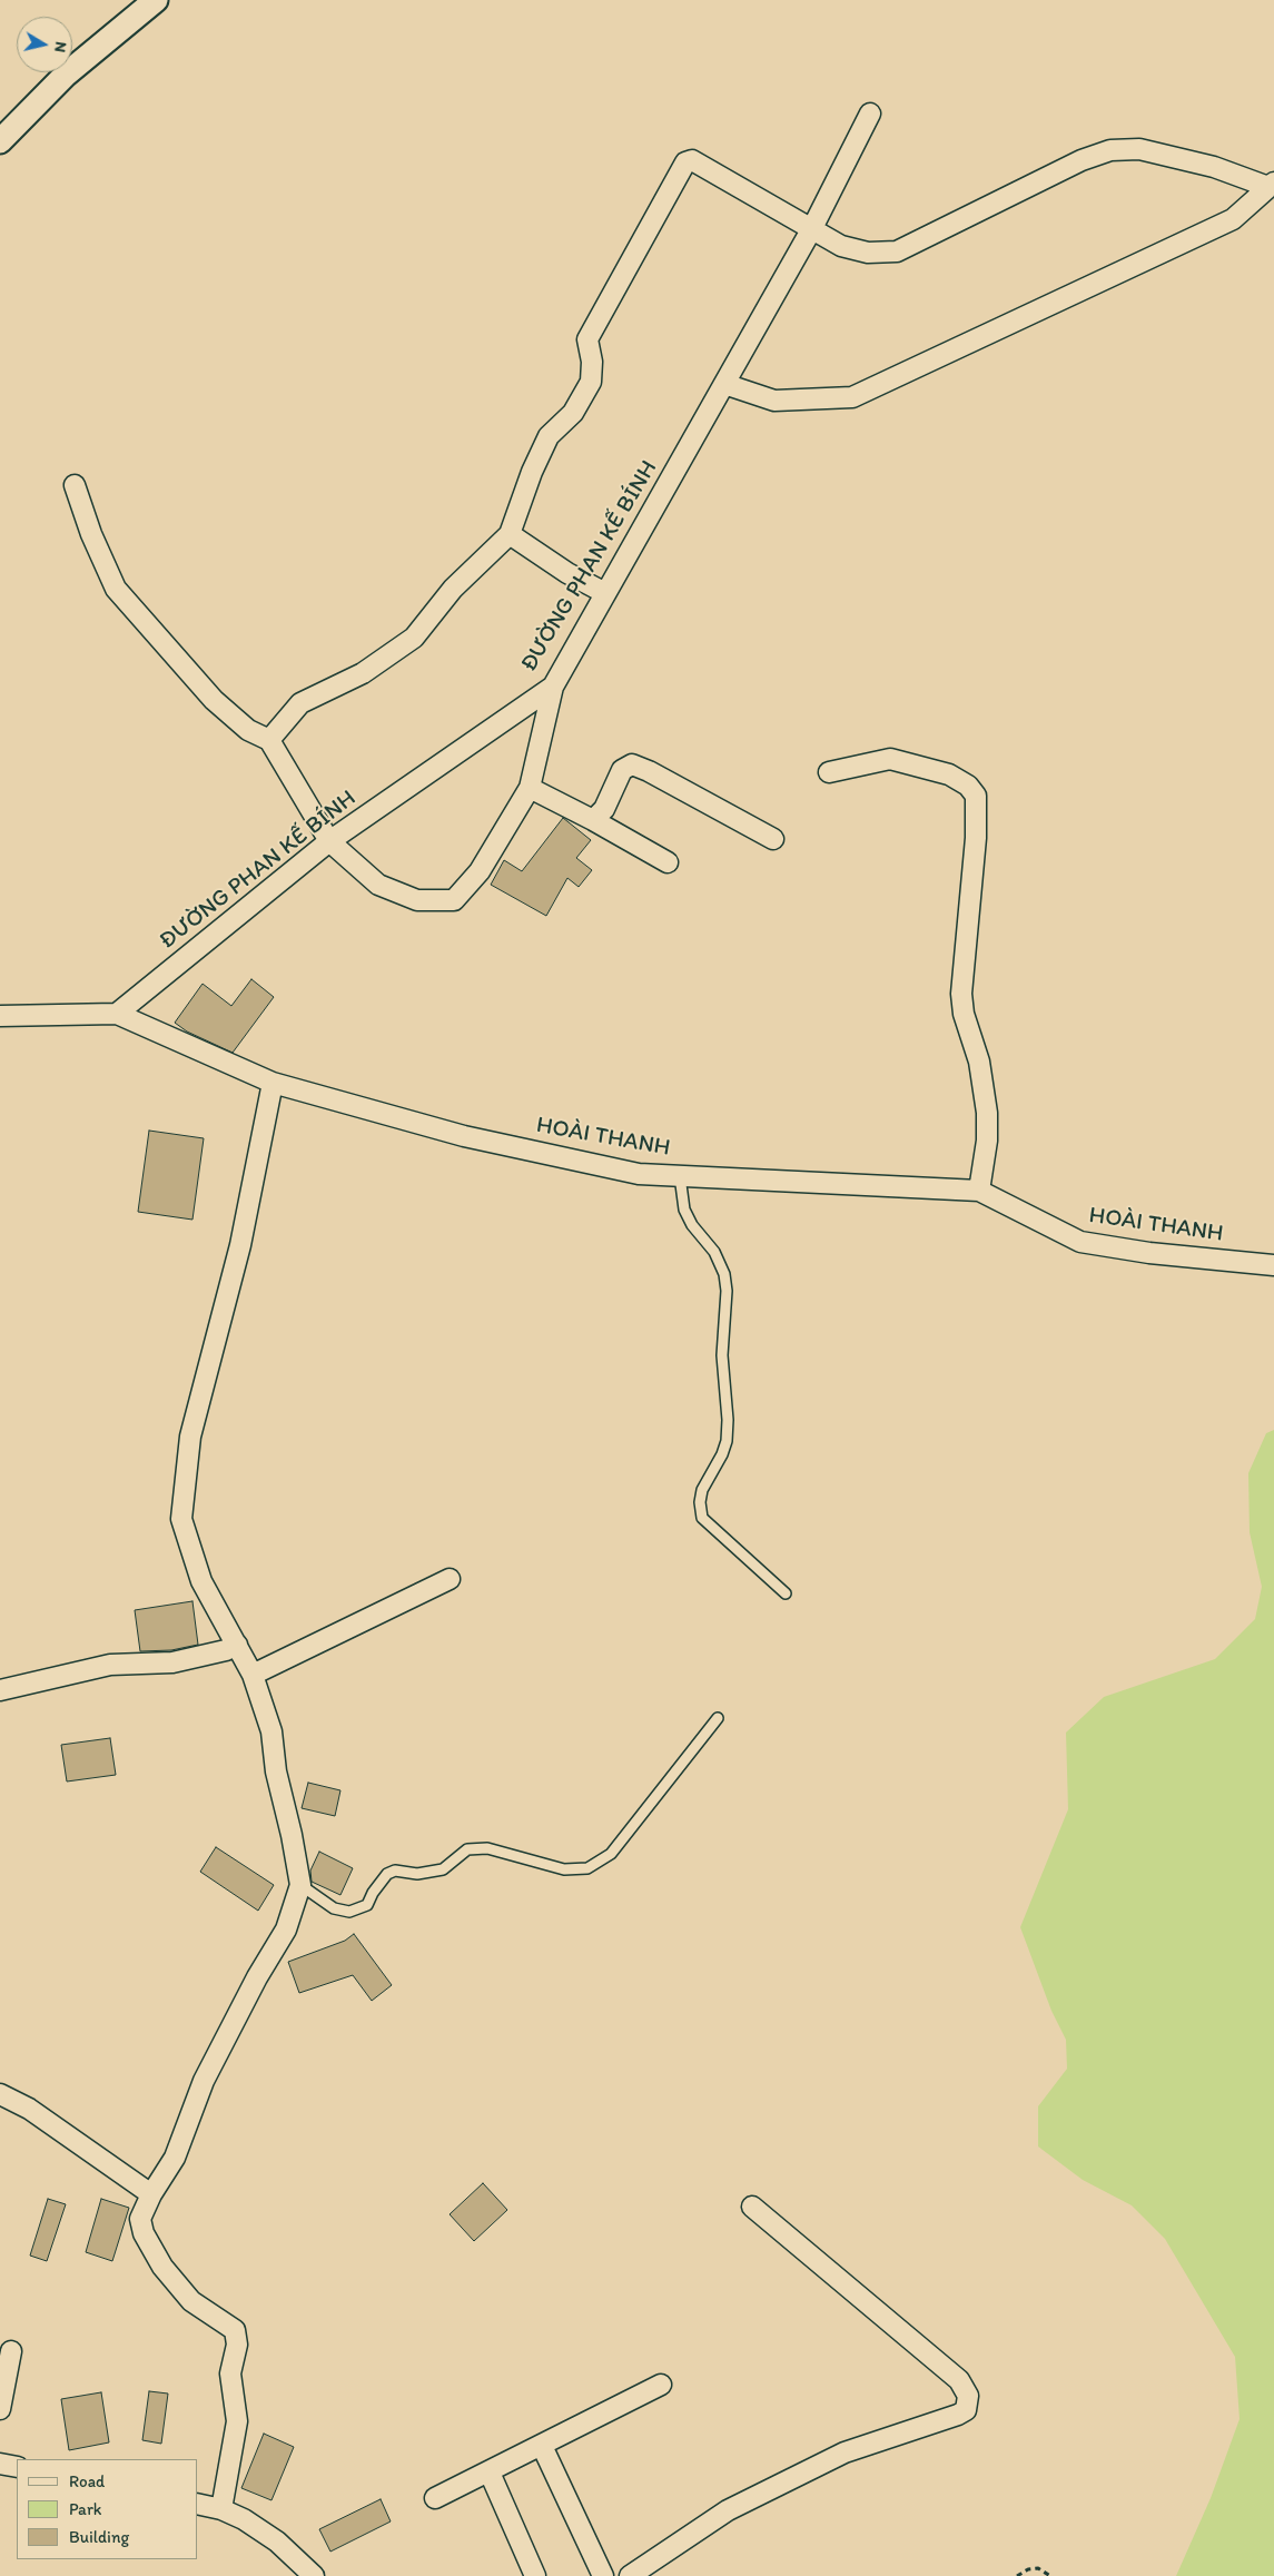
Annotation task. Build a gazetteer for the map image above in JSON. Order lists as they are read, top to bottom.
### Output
{
  "streets": {
    "street": ["ĐƯỜNG PHAN KẾ BÍNH", "HOÀI THANH"]
  },
  "crossings": [
    ["ĐƯỜNG PHAN KẾ BÍNH", "HOÀI THANH"]
  ],
  "legend": ["Road", "Park", "Building"],
  "north": "right"
}
